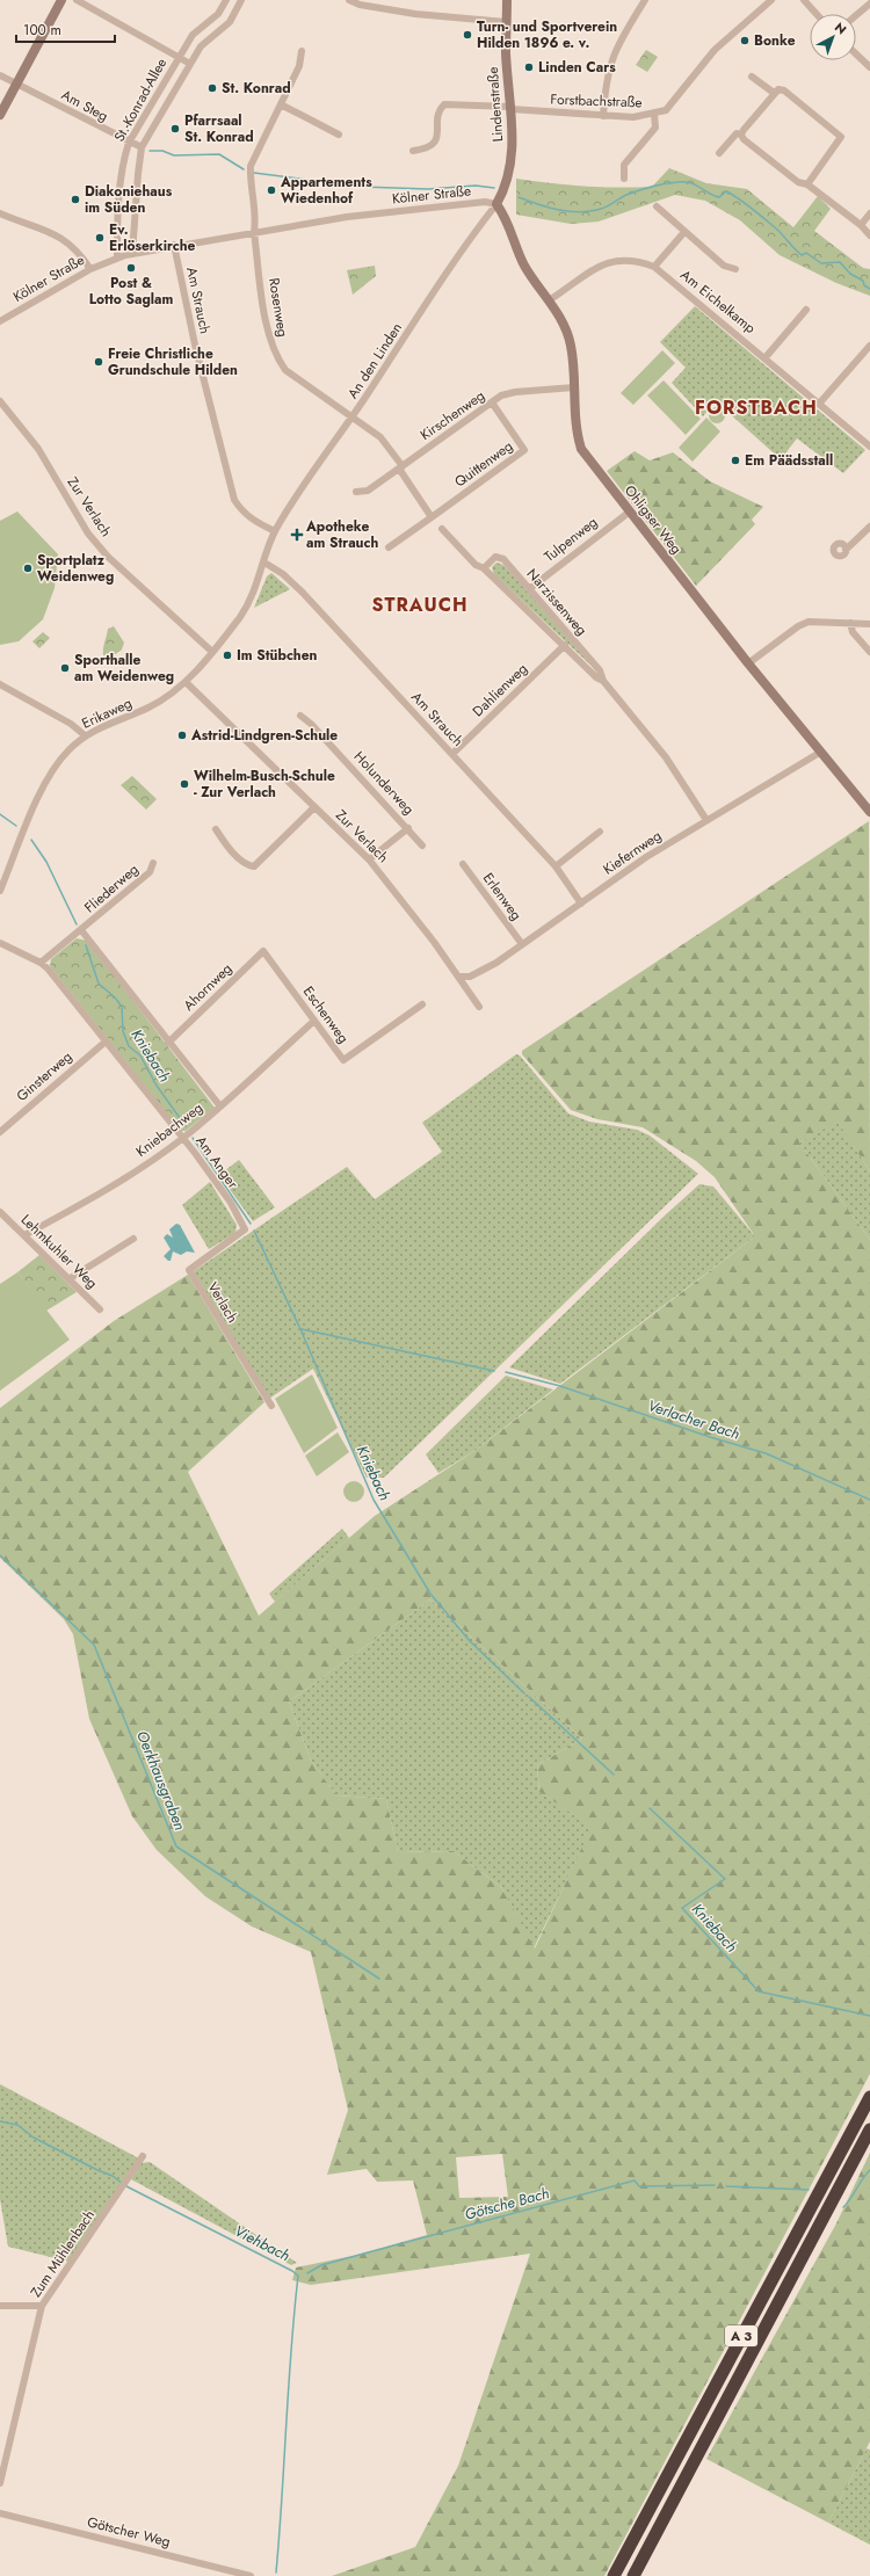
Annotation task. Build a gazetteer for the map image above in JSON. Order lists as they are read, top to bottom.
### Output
{
  "streets": {
    "highway": ["A 3"],
    "street": [
      "St.-Konrad-Allee",
      "Forstbachstraße",
      "Lindenstraße",
      "Am Steg",
      "Kölner Straße",
      "Am Strauch",
      "Am Eichelkamp",
      "Rosenweg",
      "An den Linden",
      "Kirschenweg",
      "Quittenweg",
      "Zur Verlach",
      "Ohligser Weg",
      "Tulpenweg",
      "Narzissenweg",
      "Dahlienweg",
      "Erikaweg",
      "Holunderweg",
      "Kiefernweg",
      "Fliederweg",
      "Erlenweg",
      "Ahornweg",
      "Eschenweg",
      "Ginsterweg",
      "Kniebachweg",
      "Am Anger",
      "Lehmkuhler Weg",
      "Verlach",
      "Zum Mühlenbach",
      "Götscher Weg"
    ]
  },
  "crossings": [
    ["St.-Konrad-Allee", "Am Steg"],
    ["St.-Konrad-Allee", "Kölner Straße"],
    ["Forstbachstraße", "Lindenstraße"],
    ["Lindenstraße", "Kölner Straße"],
    ["Lindenstraße", "An den Linden"],
    ["Lindenstraße", "Ohligser Weg"],
    ["Kölner Straße", "Am Strauch"],
    ["Kölner Straße", "Rosenweg"],
    ["Kölner Straße", "An den Linden"],
    ["Kölner Straße", "Ohligser Weg"],
    ["Am Strauch", "An den Linden"],
    ["Am Strauch", "Dahlienweg"],
    ["Am Strauch", "Erikaweg"],
    ["Am Strauch", "Kiefernweg"],
    ["Am Eichelkamp", "Ohligser Weg"],
    ["Rosenweg", "An den Linden"],
    ["Rosenweg", "Kirschenweg"],
    ["An den Linden", "Ohligser Weg"],
    ["An den Linden", "Erikaweg"],
    ["Kirschenweg", "Quittenweg"],
    ["Kirschenweg", "Ohligser Weg"],
    ["Zur Verlach", "Erikaweg"],
    ["Zur Verlach", "Holunderweg"],
    ["Zur Verlach", "Kiefernweg"],
    ["Ohligser Weg", "Tulpenweg"],
    ["Ohligser Weg", "Kiefernweg"],
    ["Tulpenweg", "Narzissenweg"],
    ["Narzissenweg", "Dahlienweg"],
    ["Narzissenweg", "Kiefernweg"],
    ["Kiefernweg", "Erlenweg"],
    ["Ahornweg", "Eschenweg"],
    ["Eschenweg", "Kniebachweg"],
    ["Ginsterweg", "Am Anger"],
    ["Kniebachweg", "Am Anger"],
    ["Kniebachweg", "Lehmkuhler Weg"],
    ["Am Anger", "Verlach"]
  ],
  "districts": ["FORSTBACH", "STRAUCH"],
  "water": [
    "Kniebach",
    "Verlacher Bach",
    "Oerkhausgraben",
    "Götsche Bach",
    "Viehbach"
  ],
  "places": {
    "other": [
      "Turn- und Sportverein Hilden 1896 e. v.",
      "Bonke",
      "Linden Cars",
      "St. Konrad",
      "Pfarrsaal St. Konrad",
      "Appartements Wiedenhof",
      "Diakoniehaus im Süden",
      "Ev. Erlöserkirche",
      "Post & Lotto Saglam",
      "Freie Christliche Grundschule Hilden",
      "Em Päädsstall",
      "Sportplatz Weidenweg",
      "Im Stübchen",
      "Sporthalle am Weidenweg",
      "Astrid-Lindgren-Schule",
      "Wilhelm-Busch-Schule - Zur Verlach"
    ],
    "health": ["Apotheke am Strauch"]
  },
  "scale_bar": "100 m",
  "north": "top right"
}
